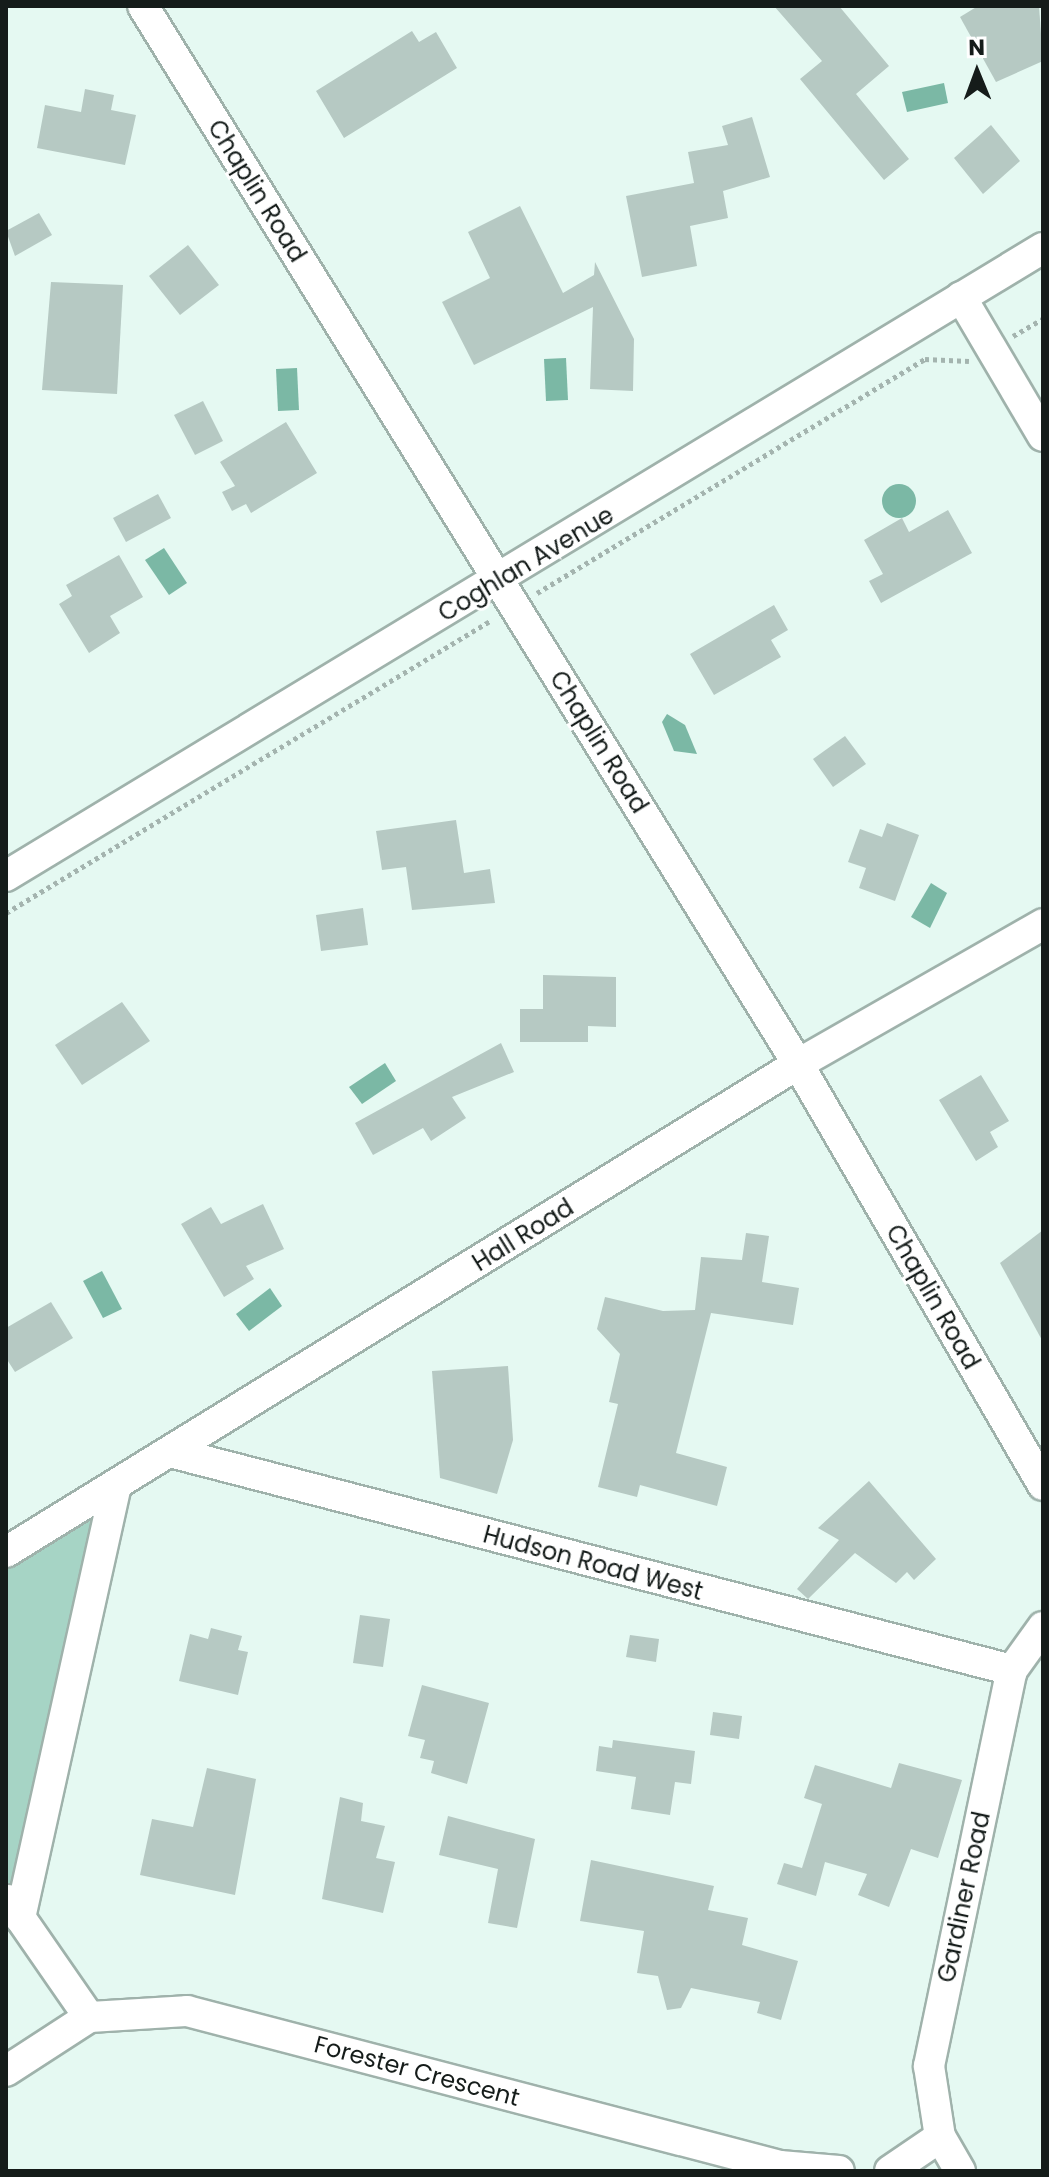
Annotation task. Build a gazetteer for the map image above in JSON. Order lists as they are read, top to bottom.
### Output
{
  "streets": {
    "street": [
      "Chaplin Road",
      "Coghlan Avenue",
      "Hall Road",
      "Hudson Road West",
      "Gardiner Road",
      "Forester Crescent"
    ]
  },
  "crossings": [
    ["Chaplin Road", "Coghlan Avenue"],
    ["Chaplin Road", "Hall Road"],
    ["Hall Road", "Hudson Road West"],
    ["Hudson Road West", "Gardiner Road"]
  ],
  "north": "top"
}
